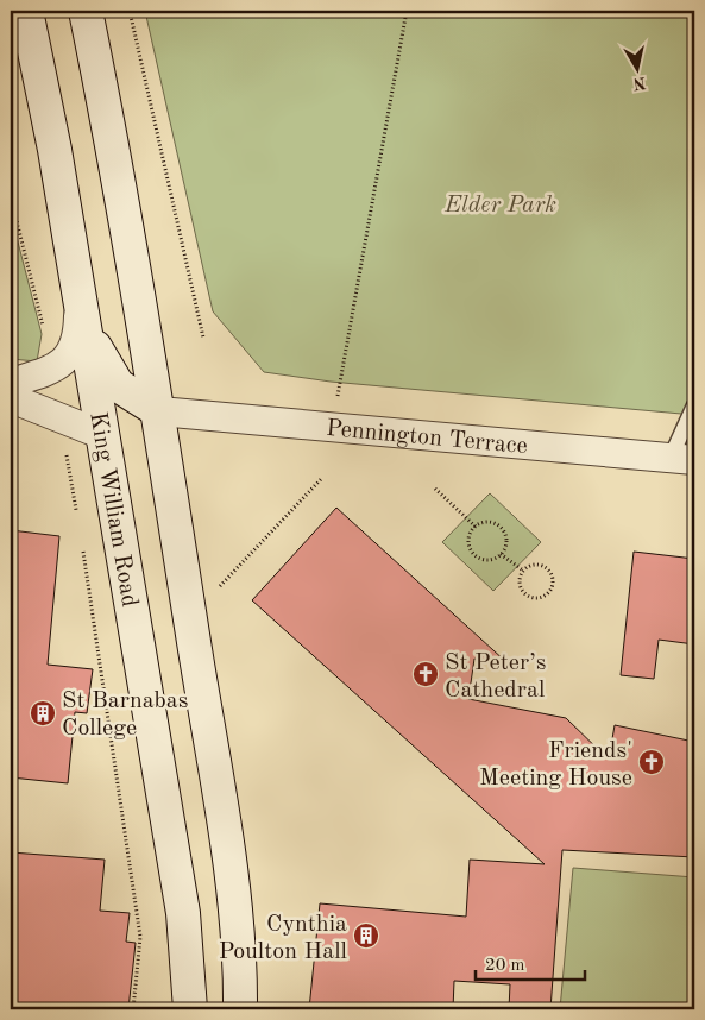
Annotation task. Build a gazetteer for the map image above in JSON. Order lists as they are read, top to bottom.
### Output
{
  "streets": {
    "main road": ["King William Road"],
    "street": ["Pennington Terrace"]
  },
  "parks": ["Elder Park"],
  "places": {
    "church": ["St Peter’s Cathedral", "Friends' Meeting House"],
    "building": ["St Barnabas College", "Cynthia Poulton Hall"]
  },
  "scale_bar": "20 m",
  "north": "bottom"
}
